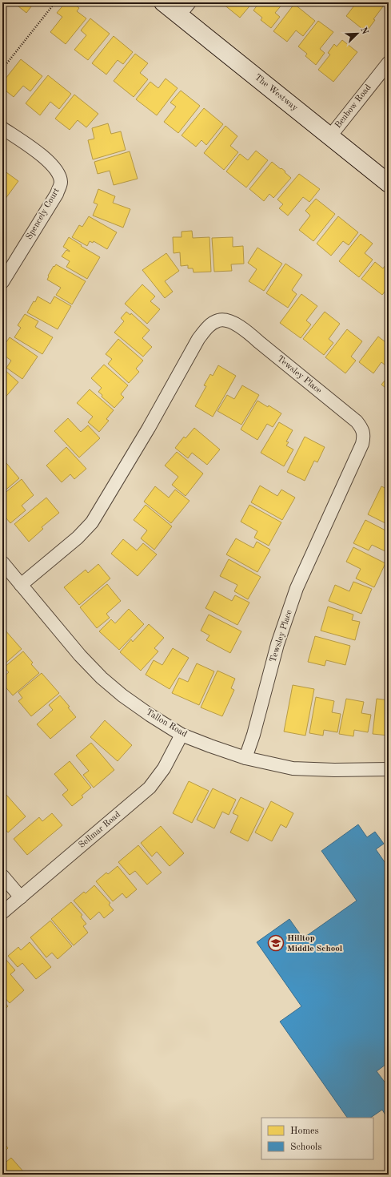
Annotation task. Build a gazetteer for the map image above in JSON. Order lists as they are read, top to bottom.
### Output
{
  "streets": {
    "main road": ["The Westway"],
    "street": [
      "Benbow Road",
      "Spencely Court",
      "Tewsley Place",
      "Tallon Road",
      "Sellmar Road"
    ]
  },
  "crossings": [
    ["The Westway", "Benbow Road"],
    ["Tewsley Place", "Tallon Road"],
    ["Tallon Road", "Sellmar Road"]
  ],
  "places": {
    "school or university": ["Hilltop Middle School"]
  },
  "legend": ["Homes", "Schools"],
  "north": "top right"
}
